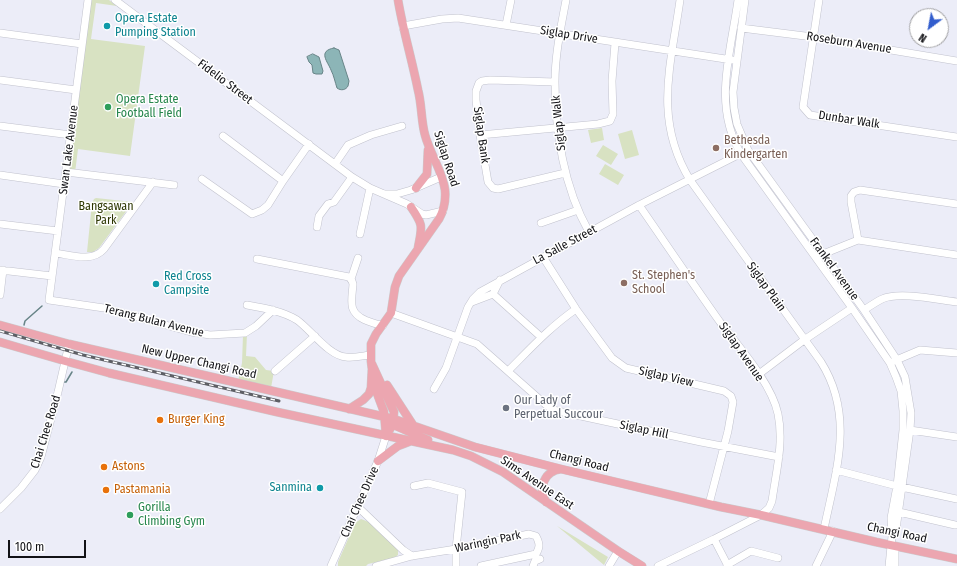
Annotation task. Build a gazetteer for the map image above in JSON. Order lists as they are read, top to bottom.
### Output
{
  "streets": {
    "main road": [
      "Siglap Road",
      "New Upper Changi Road",
      "Changi Road",
      "Sims Avenue East"
    ],
    "street": [
      "Siglap Drive",
      "Roseburn Avenue",
      "Fidelio Street",
      "Dunbar Walk",
      "Siglap Walk",
      "Siglap Bank",
      "Swan Lake Avenue",
      "La Salle Street",
      "Frankel Avenue",
      "Siglap Plain",
      "Terang Bulan Avenue",
      "Siglap Avenue",
      "Siglap View",
      "Siglap Hill",
      "Chai Chee Road",
      "Chai Chee Drive",
      "Waringin Park"
    ]
  },
  "crossings": [
    ["Siglap Drive", "Siglap Walk"],
    ["Siglap Drive", "Siglap Road"],
    ["Siglap Drive", "Frankel Avenue"],
    ["Siglap Drive", "Siglap Plain"],
    ["Roseburn Avenue", "Dunbar Walk"],
    ["Roseburn Avenue", "Frankel Avenue"],
    ["Fidelio Street", "Siglap Road"],
    ["Siglap Walk", "Siglap Bank"],
    ["Siglap Walk", "La Salle Street"],
    ["Swan Lake Avenue", "Terang Bulan Avenue"],
    ["Siglap Road", "New Upper Changi Road"],
    ["Siglap Road", "Siglap Hill"],
    ["Siglap Road", "Sims Avenue East"],
    ["Siglap Road", "Chai Chee Drive"],
    ["La Salle Street", "Frankel Avenue"],
    ["La Salle Street", "Siglap Plain"],
    ["La Salle Street", "Siglap Avenue"],
    ["La Salle Street", "Siglap View"],
    ["La Salle Street", "Siglap Hill"],
    ["Frankel Avenue", "Changi Road"],
    ["Siglap Plain", "Changi Road"],
    ["Siglap Avenue", "Siglap Hill"],
    ["Siglap Avenue", "Changi Road"],
    ["New Upper Changi Road", "Chai Chee Road"],
    ["New Upper Changi Road", "Changi Road"],
    ["Siglap View", "Siglap Hill"],
    ["Siglap View", "Changi Road"],
    ["Sims Avenue East", "Chai Chee Drive"]
  ],
  "parks": ["Bangsawan Park"],
  "places": [
    "Opera Estate Pumping Station",
    "Opera Estate Football Field",
    "Bethesda Kindergarten",
    "St. Stephen's School",
    "Red Cross Campsite",
    "Our Lady of Perpetual Succour",
    "Burger King",
    "Astons",
    "Sanmina",
    "Pastamania",
    "Gorilla Climbing Gym"
  ],
  "scale_bar": "100 m",
  "north": "bottom left"
}
